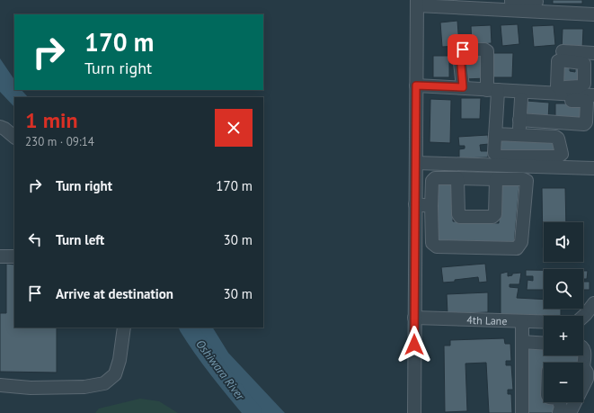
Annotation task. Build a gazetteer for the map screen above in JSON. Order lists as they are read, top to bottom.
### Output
{
  "streets": {
    "street": ["4th Lane"]
  },
  "water": ["Oshiwara River"],
  "page": {
    "turn": ["170 m", "Turn right"],
    "heading": ["1 min", "230 m · 09:14"],
    "list": [
      {
        "name": "Turn right",
        "value": "170 m"
      },
      {
        "name": "Turn left",
        "value": "30 m"
      },
      {
        "name": "Arrive at destination",
        "value": "30 m"
      }
    ],
    "map_buttons": ["+", "−"]
  }
}
